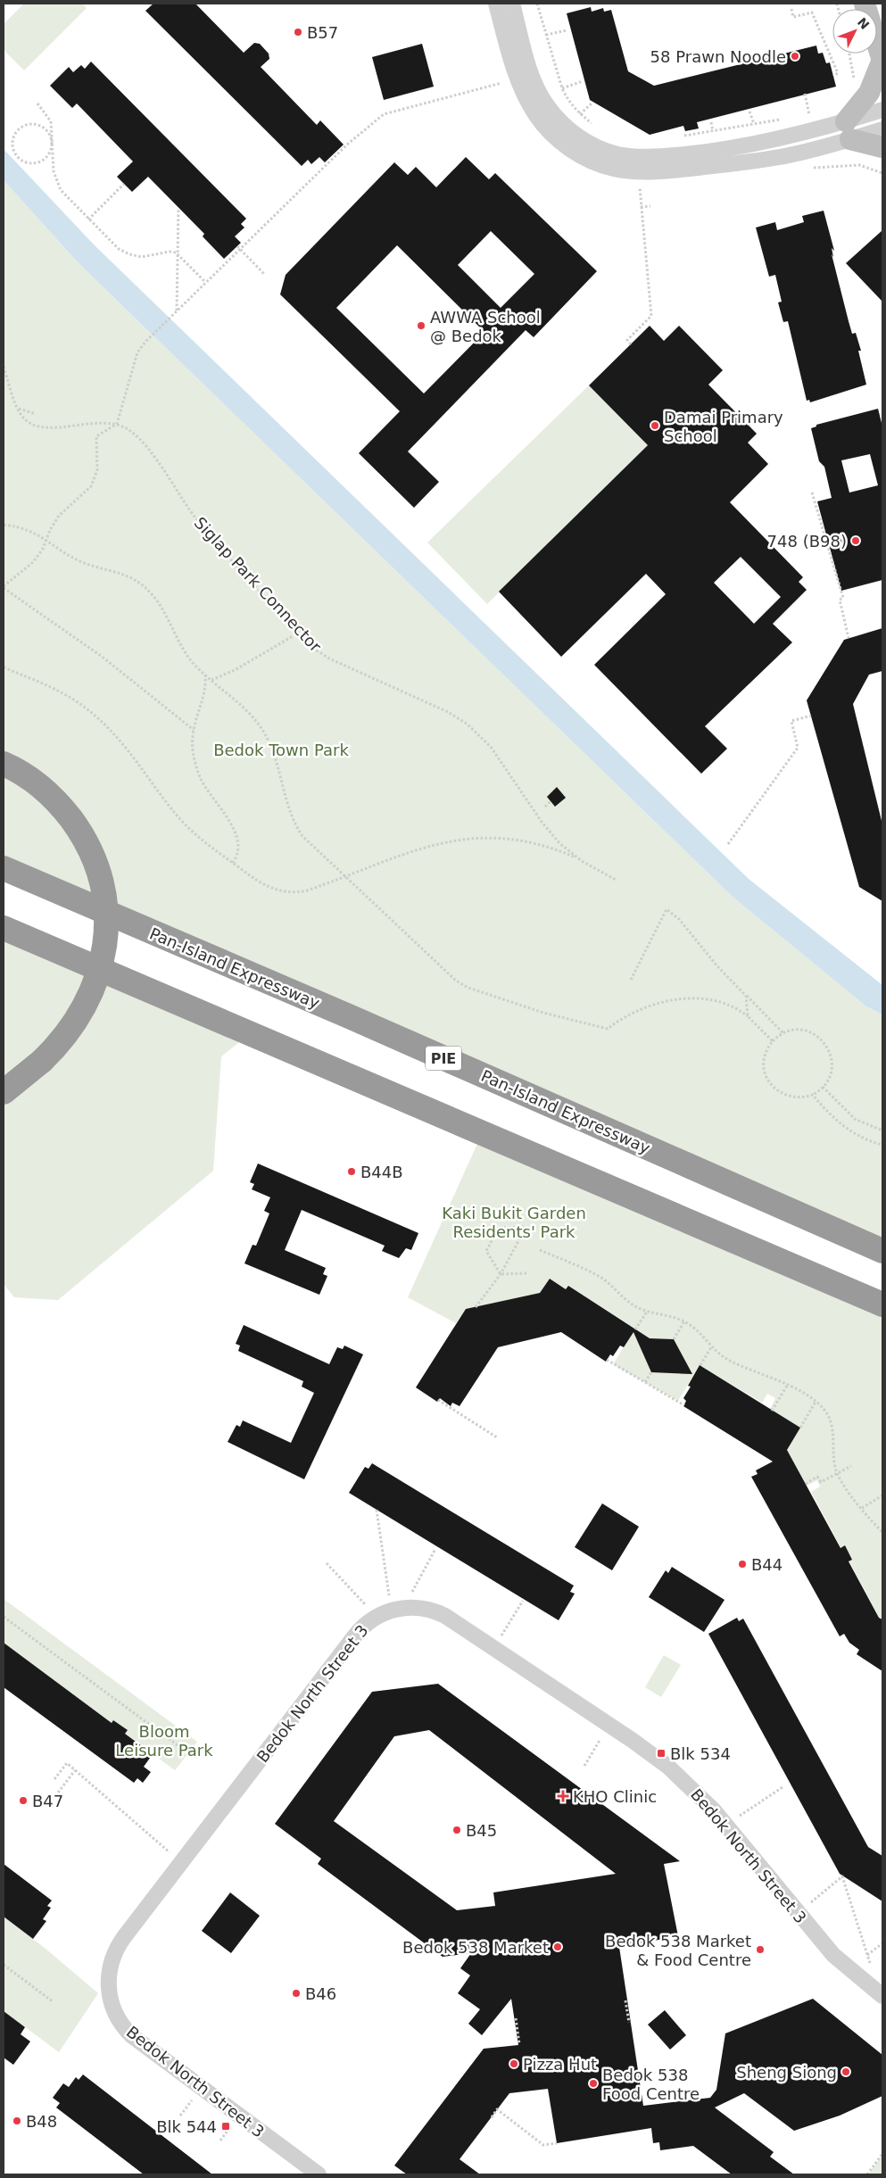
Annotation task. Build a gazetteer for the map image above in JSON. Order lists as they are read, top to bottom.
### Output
{
  "streets": {
    "highway": ["Pan-Island Expressway", "PIE"],
    "street": ["Bedok North Street 3"],
    "path": ["Siglap Park Connector"]
  },
  "parks": ["Bedok Town Park", "Kaki Bukit Garden Residents' Park", "Bloom Leisure Park"],
  "places": {
    "other": [
      "B57",
      "58 Prawn Noodle",
      "AWWA School @ Bedok",
      "Damai Primary School",
      "748 (B98)",
      "B44B",
      "B44",
      "B47",
      "B45",
      "Bedok 538 Market",
      "Bedok 538 Market & Food Centre",
      "B46",
      "Pizza Hut",
      "Sheng Siong",
      "Bedok 538 Food Centre",
      "B48"
    ],
    "transit": ["Blk 534", "Blk 544"],
    "health": ["KHO Clinic"]
  },
  "north": "top right"
}
